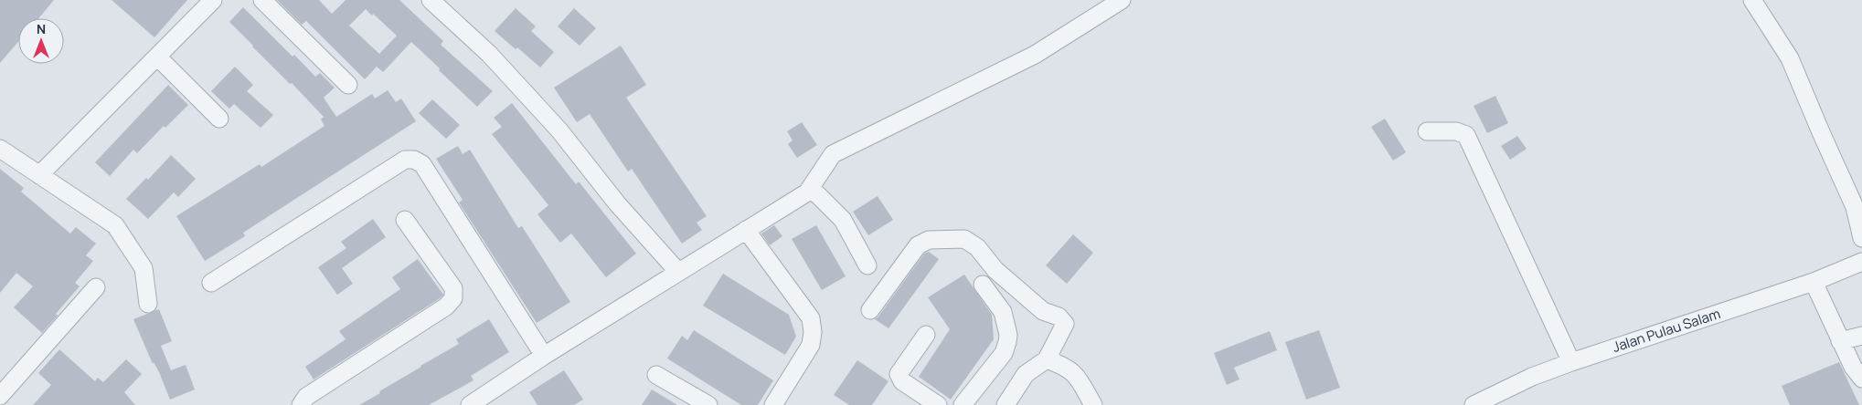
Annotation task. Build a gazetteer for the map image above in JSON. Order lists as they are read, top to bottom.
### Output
{
  "streets": {
    "street": ["Jalan Pulau Salam"]
  },
  "north": "top"
}
